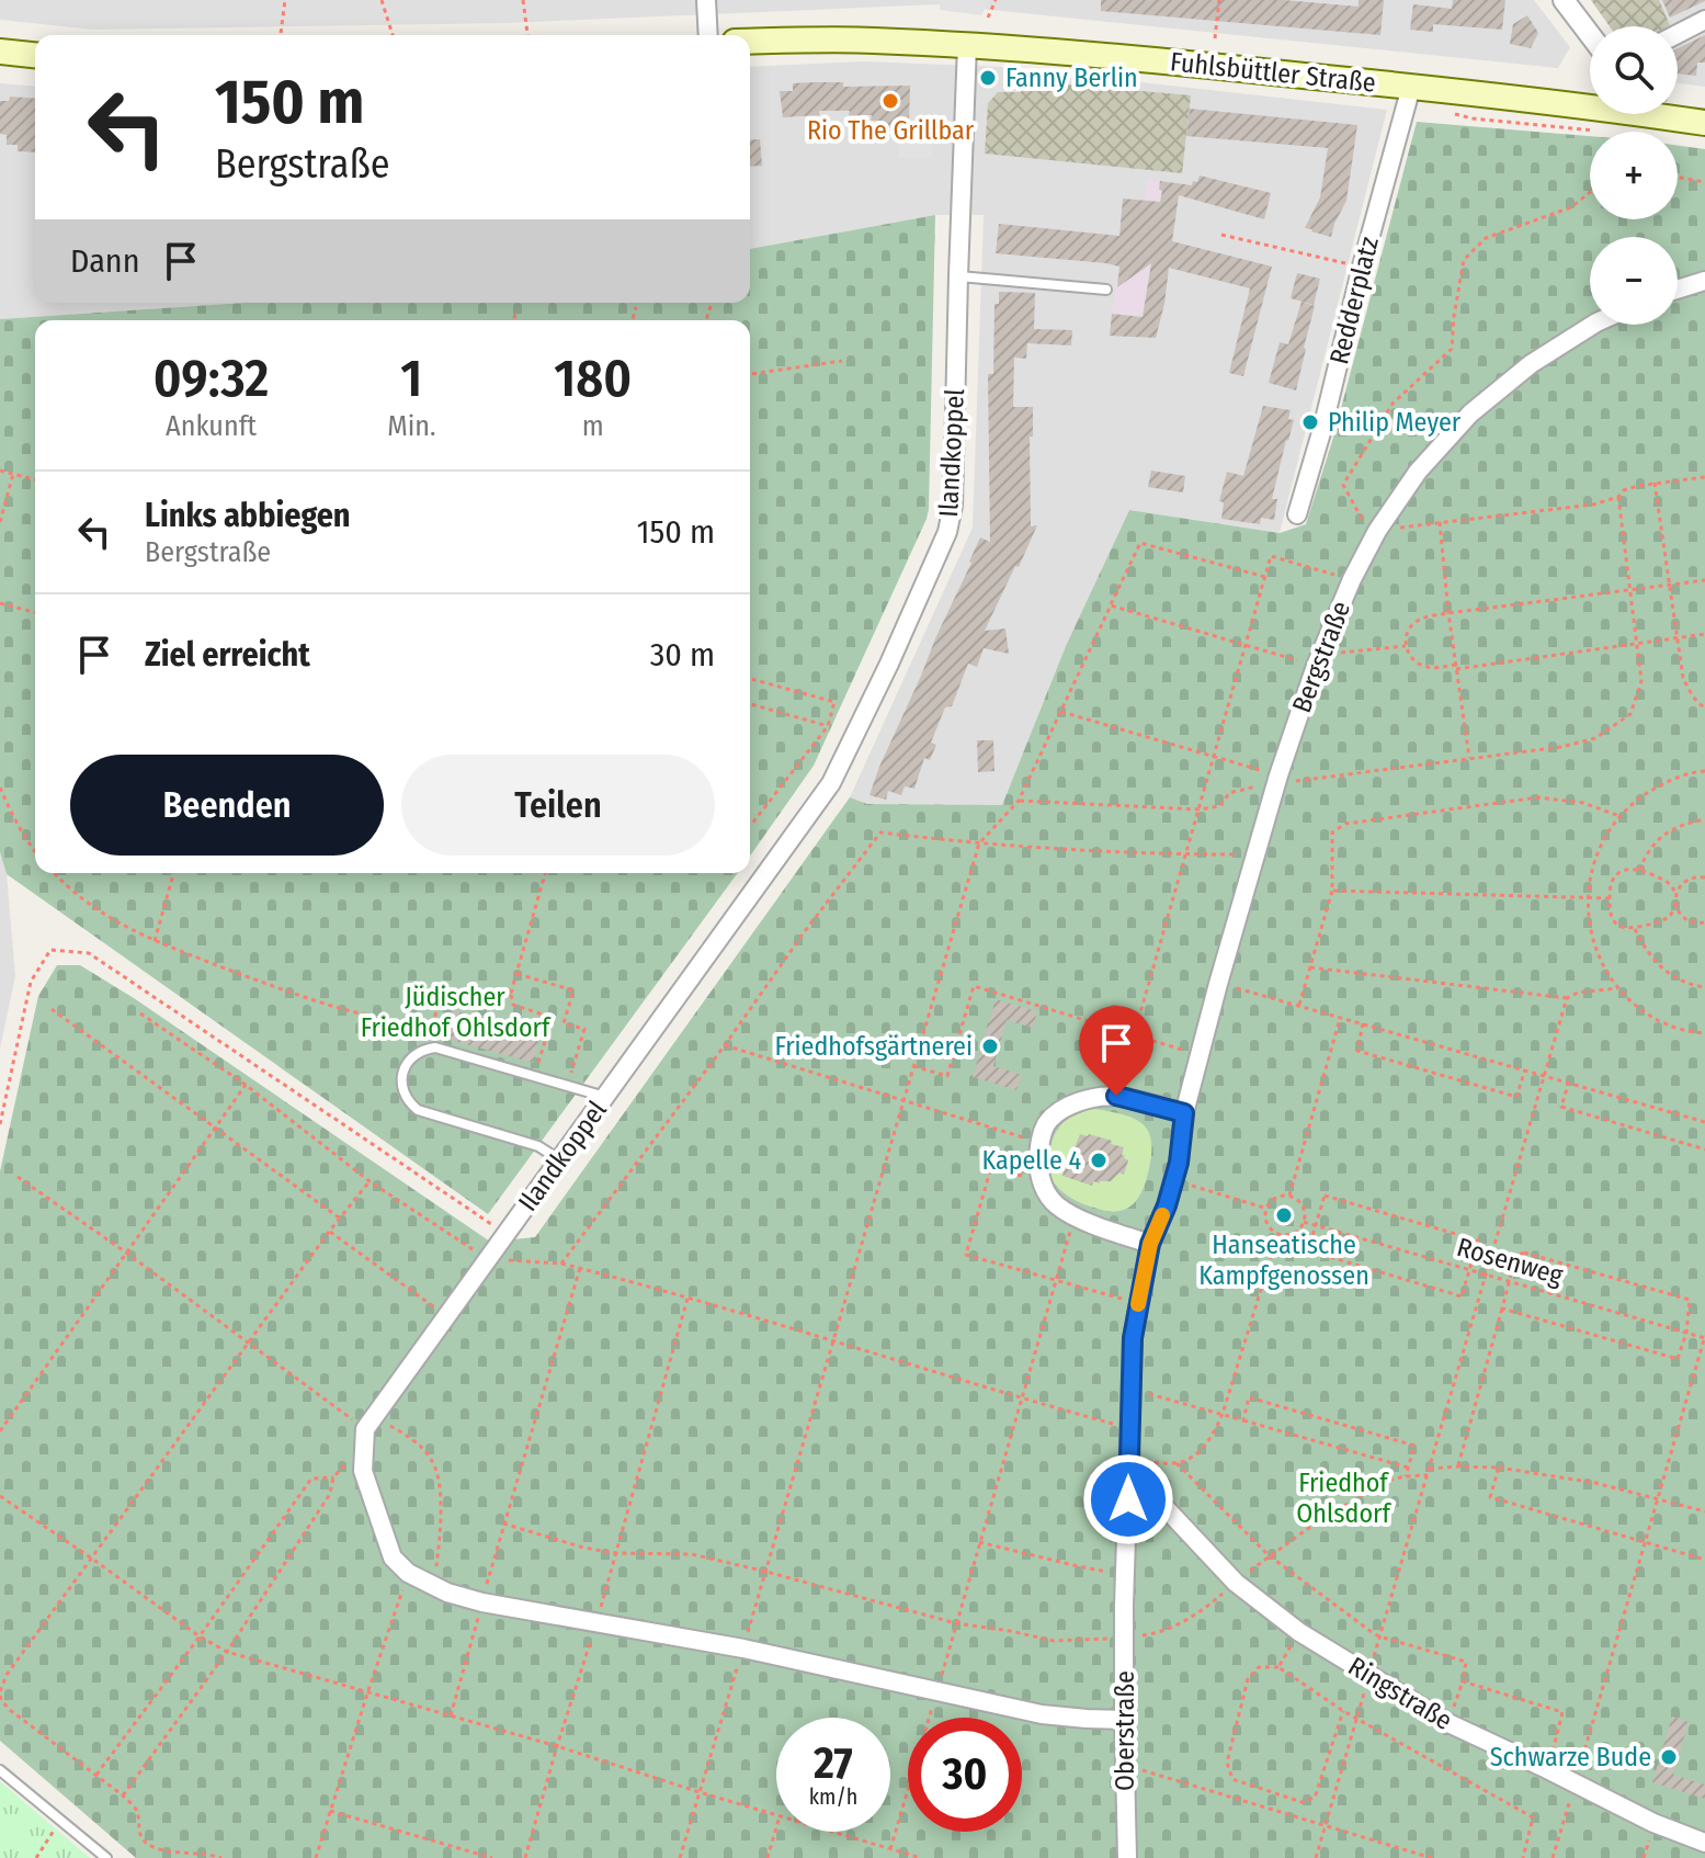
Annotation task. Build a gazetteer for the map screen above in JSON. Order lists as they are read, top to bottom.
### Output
{
  "streets": {
    "main road": ["Fuhlsbüttler Straße"],
    "street": [
      "Redderplatz",
      "Ilandkoppel",
      "Bergstraße",
      "Ringstraße",
      "Oberstraße"
    ],
    "path": ["Rosenweg"]
  },
  "crossings": [
    ["Fuhlsbüttler Straße", "Redderplatz"],
    ["Fuhlsbüttler Straße", "Ilandkoppel"],
    ["Bergstraße", "Ringstraße"],
    ["Bergstraße", "Oberstraße"]
  ],
  "parks": ["Jüdischer Friedhof Ohlsdorf", "Friedhof Ohlsdorf"],
  "places": [
    "Fanny Berlin",
    "Rio The Grillbar",
    "Philip Meyer",
    "Friedhofsgärtnerei",
    "Kapelle 4",
    "Hanseatische Kampfgenossen",
    "Schwarze Bude"
  ],
  "page": {
    "map_buttons": ["+", "−"],
    "turn": ["150 m", "Bergstraße"],
    "then": "Dann",
    "eta": [
      "09:32",
      "Ankunft",
      "1",
      "Min.",
      "180",
      "m"
    ],
    "list": [
      {
        "name": "Links abbiegen",
        "note": "Bergstraße",
        "value": "150 m"
      },
      {
        "name": "Ziel erreicht",
        "value": "30 m"
      }
    ],
    "buttons": ["Beenden", "Teilen"],
    "speed": "27 km/h",
    "limit": "30"
  }
}
